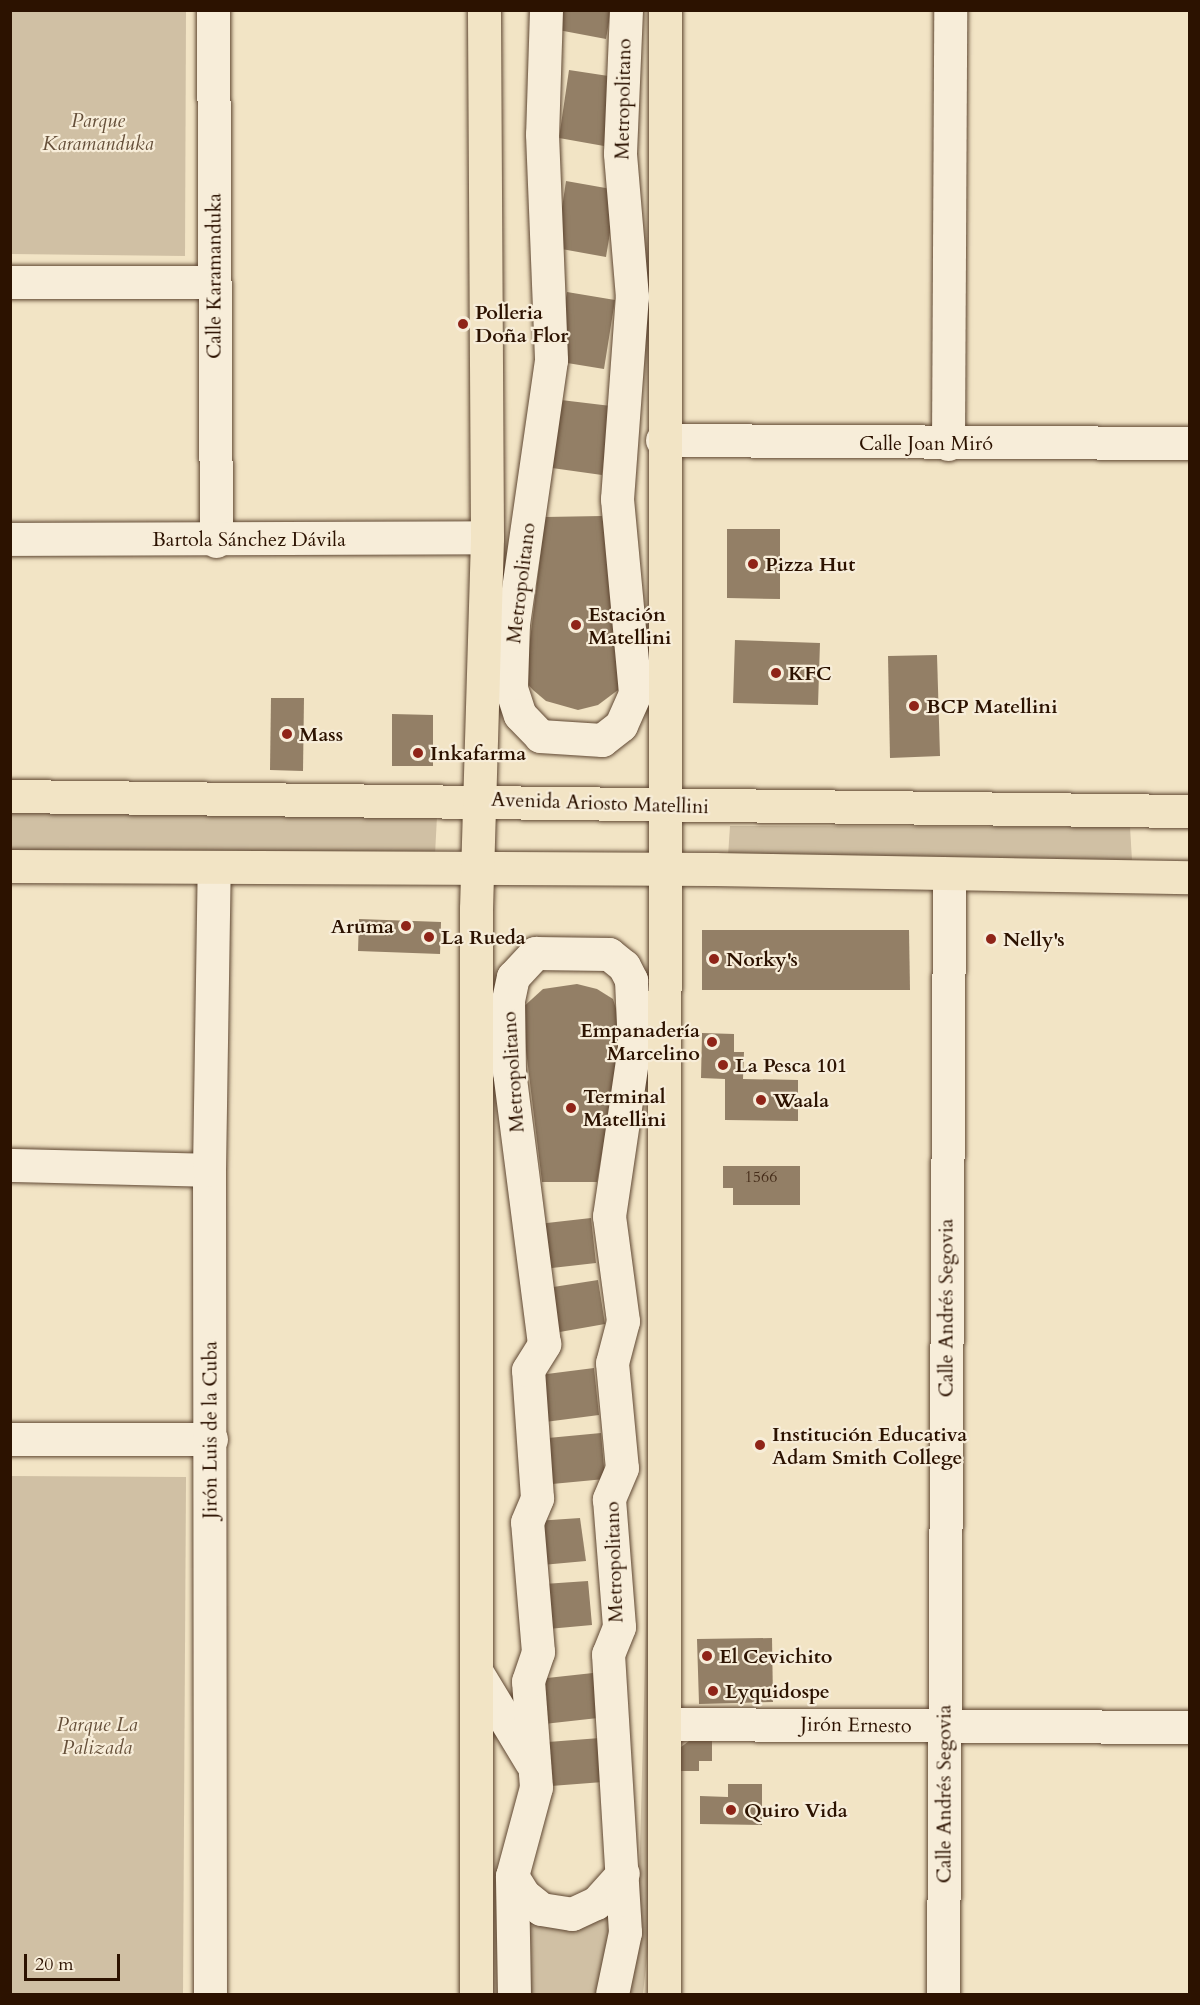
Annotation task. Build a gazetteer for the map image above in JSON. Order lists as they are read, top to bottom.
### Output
{
  "streets": {
    "main road": ["Avenida Ariosto Matellini"],
    "street": [
      "Metropolitano",
      "Calle Karamanduka",
      "Calle Joan Miró",
      "Bartola Sánchez Dávila",
      "Calle Andrés Segovia",
      "Jirón Luis de la Cuba",
      "Jirón Ernesto"
    ]
  },
  "crossings": [
    ["Calle Karamanduka", "Bartola Sánchez Dávila"],
    ["Calle Andrés Segovia", "Jirón Ernesto"]
  ],
  "parks": ["Parque Karamanduka", "Parque La Palizada"],
  "places": [
    "Polleria Doña Flor",
    "Pizza Hut",
    "Estación Matellini",
    "KFC",
    "BCP Matellini",
    "Mass",
    "Inkafarma",
    "Aruma",
    "La Rueda",
    "Nelly's",
    "Norky's",
    "Empanadería Marcelino",
    "La Pesca 101",
    "Waala",
    "Terminal Matellini",
    "Institución Educativa Adam Smith College",
    "El Cevichito",
    "Lyquidospe",
    "Quiro Vida"
  ],
  "house_numbers": ["1566"],
  "scale_bar": "20 m"
}
